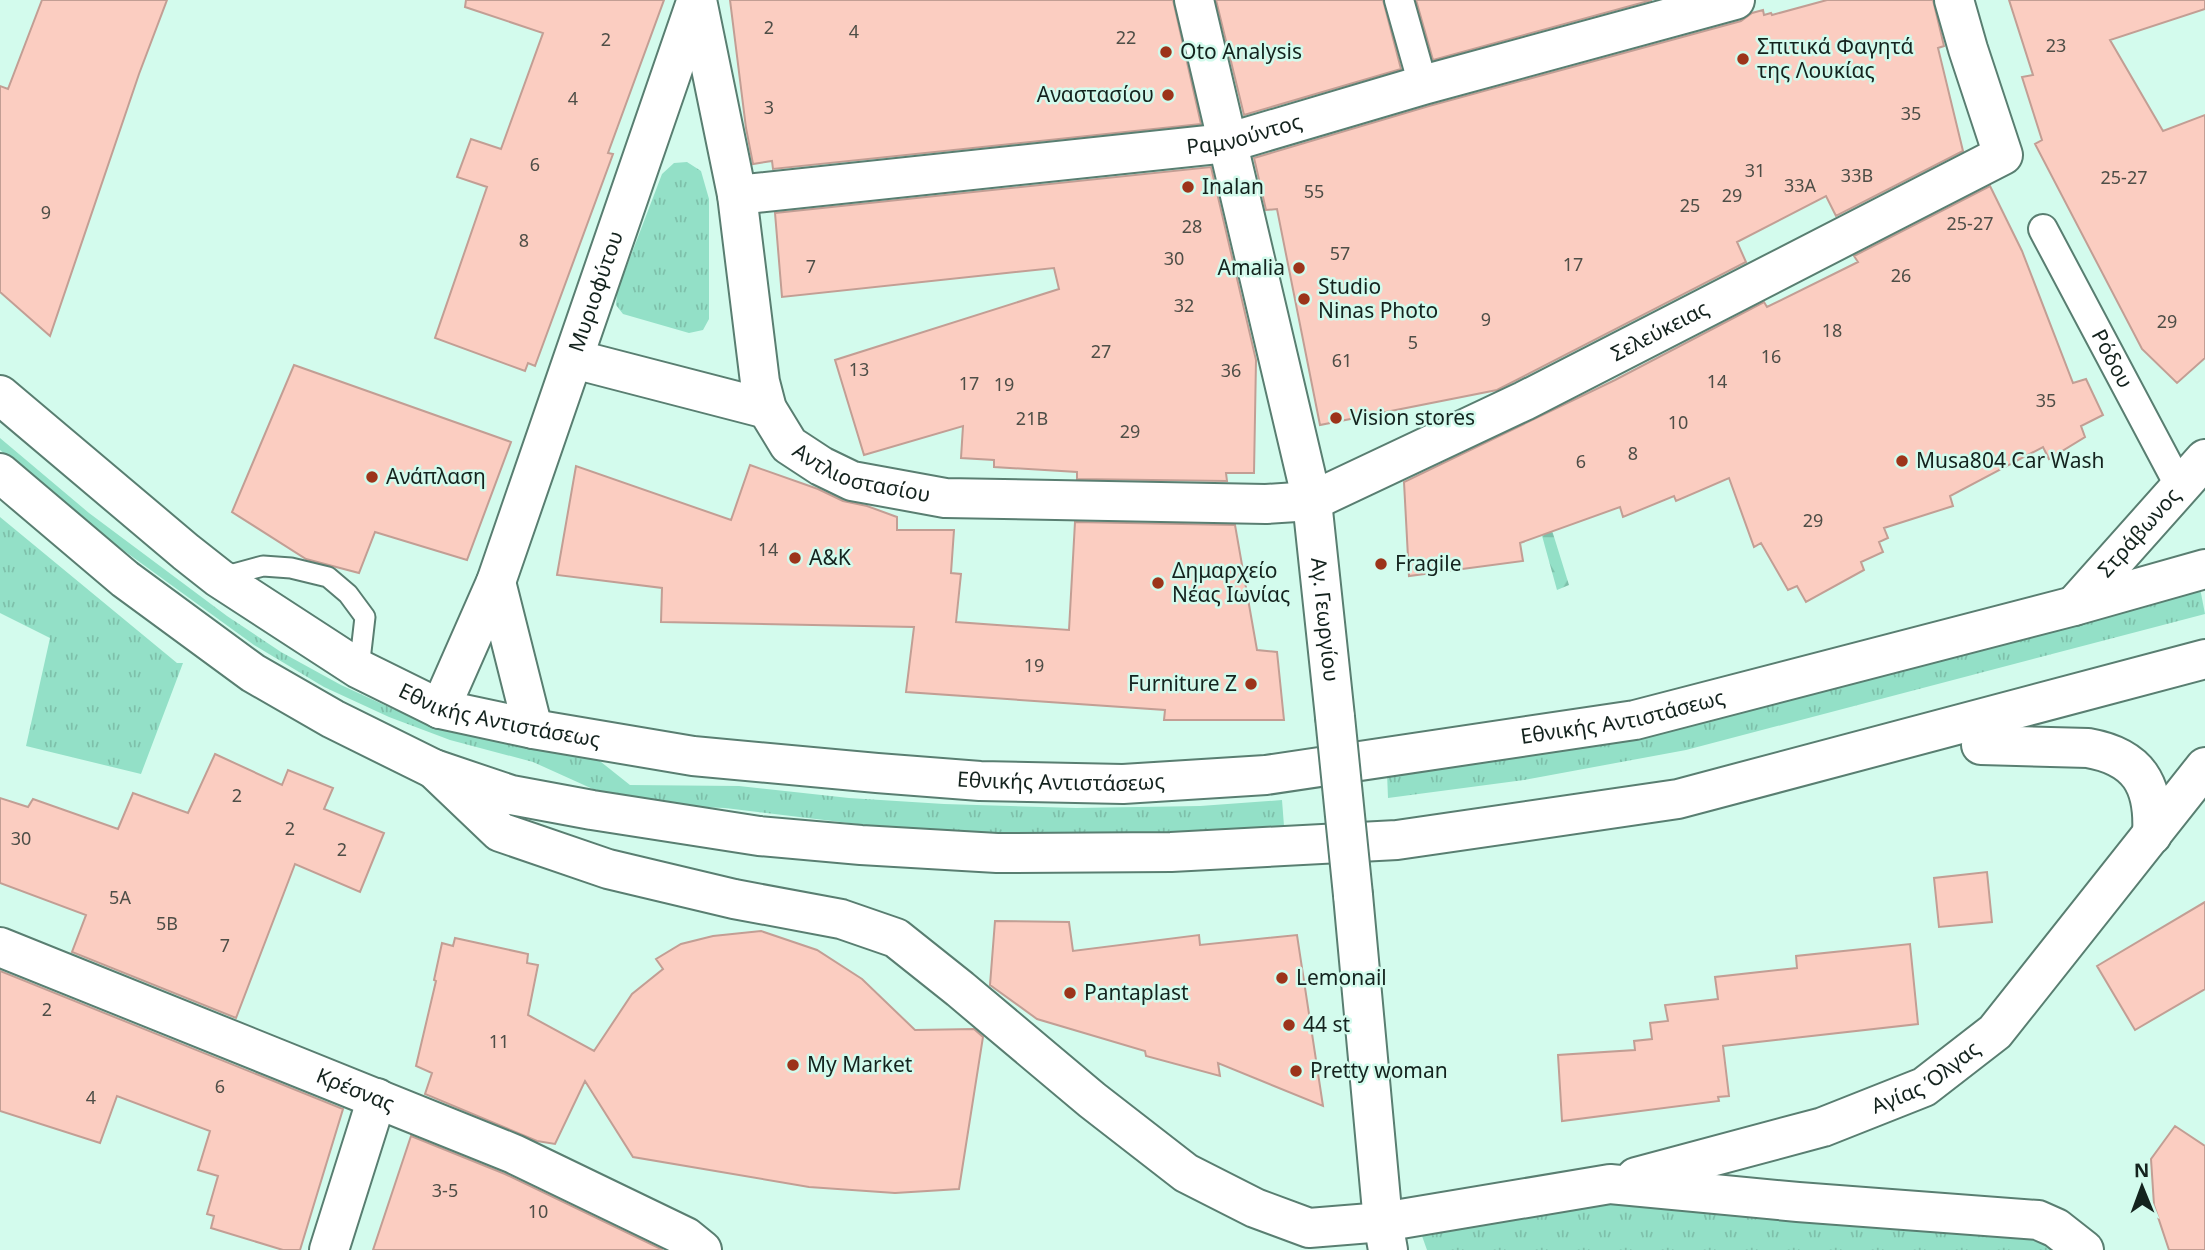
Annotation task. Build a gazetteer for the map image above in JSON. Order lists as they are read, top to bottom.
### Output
{
  "streets": {
    "street": [
      "Ραμνούντος",
      "Μυριοφύτου",
      "Σελεύκειας",
      "Ρόδου",
      "Αντλιοστασίου",
      "Στράβωνος",
      "Αγ. Γεωργίου",
      "Εθνικής Αντιστάσεως",
      "Αγίας Όλγας",
      "Κρέσνας"
    ]
  },
  "crossings": [
    ["Ραμνούντος", "Αντλιοστασίου"],
    ["Ραμνούντος", "Αγ. Γεωργίου"],
    ["Μυριοφύτου", "Αντλιοστασίου"],
    ["Μυριοφύτου", "Εθνικής Αντιστάσεως"],
    ["Σελεύκειας", "Αντλιοστασίου"],
    ["Σελεύκειας", "Αγ. Γεωργίου"],
    ["Ρόδου", "Στράβωνος"],
    ["Αντλιοστασίου", "Αγ. Γεωργίου"],
    ["Στράβωνος", "Εθνικής Αντιστάσεως"],
    ["Αγ. Γεωργίου", "Αγίας Όλγας"]
  ],
  "places": [
    "Oto Analysis",
    "Σπιτικά Φαγητά της Λουκίας",
    "Αναστασίου",
    "Inalan",
    "Amalia",
    "Studio Ninas Photo",
    "Vision stores",
    "Musa804 Car Wash",
    "Ανάπλαση",
    "A&K",
    "Fragile",
    "Δημαρχείο Νέας Ιωνίας",
    "Furniture Z",
    "Lemonail",
    "Pantaplast",
    "44 st",
    "My Market",
    "Pretty woman"
  ],
  "house_numbers": [
    "2",
    "4",
    "22",
    "2",
    "23",
    "4",
    "3",
    "35",
    "6",
    "31",
    "33Β",
    "25-27",
    "33Α",
    "55",
    "29",
    "25",
    "9",
    "25-27",
    "28",
    "8",
    "57",
    "30",
    "17",
    "7",
    "26",
    "32",
    "9",
    "29",
    "18",
    "5",
    "27",
    "16",
    "61",
    "13",
    "36",
    "14",
    "17",
    "19",
    "35",
    "21Β",
    "10",
    "29",
    "8",
    "6",
    "29",
    "14",
    "19",
    "2",
    "2",
    "30",
    "2",
    "5Α",
    "5Β",
    "7",
    "2",
    "11",
    "6",
    "4",
    "3-5",
    "10"
  ],
  "north": "top"
}
